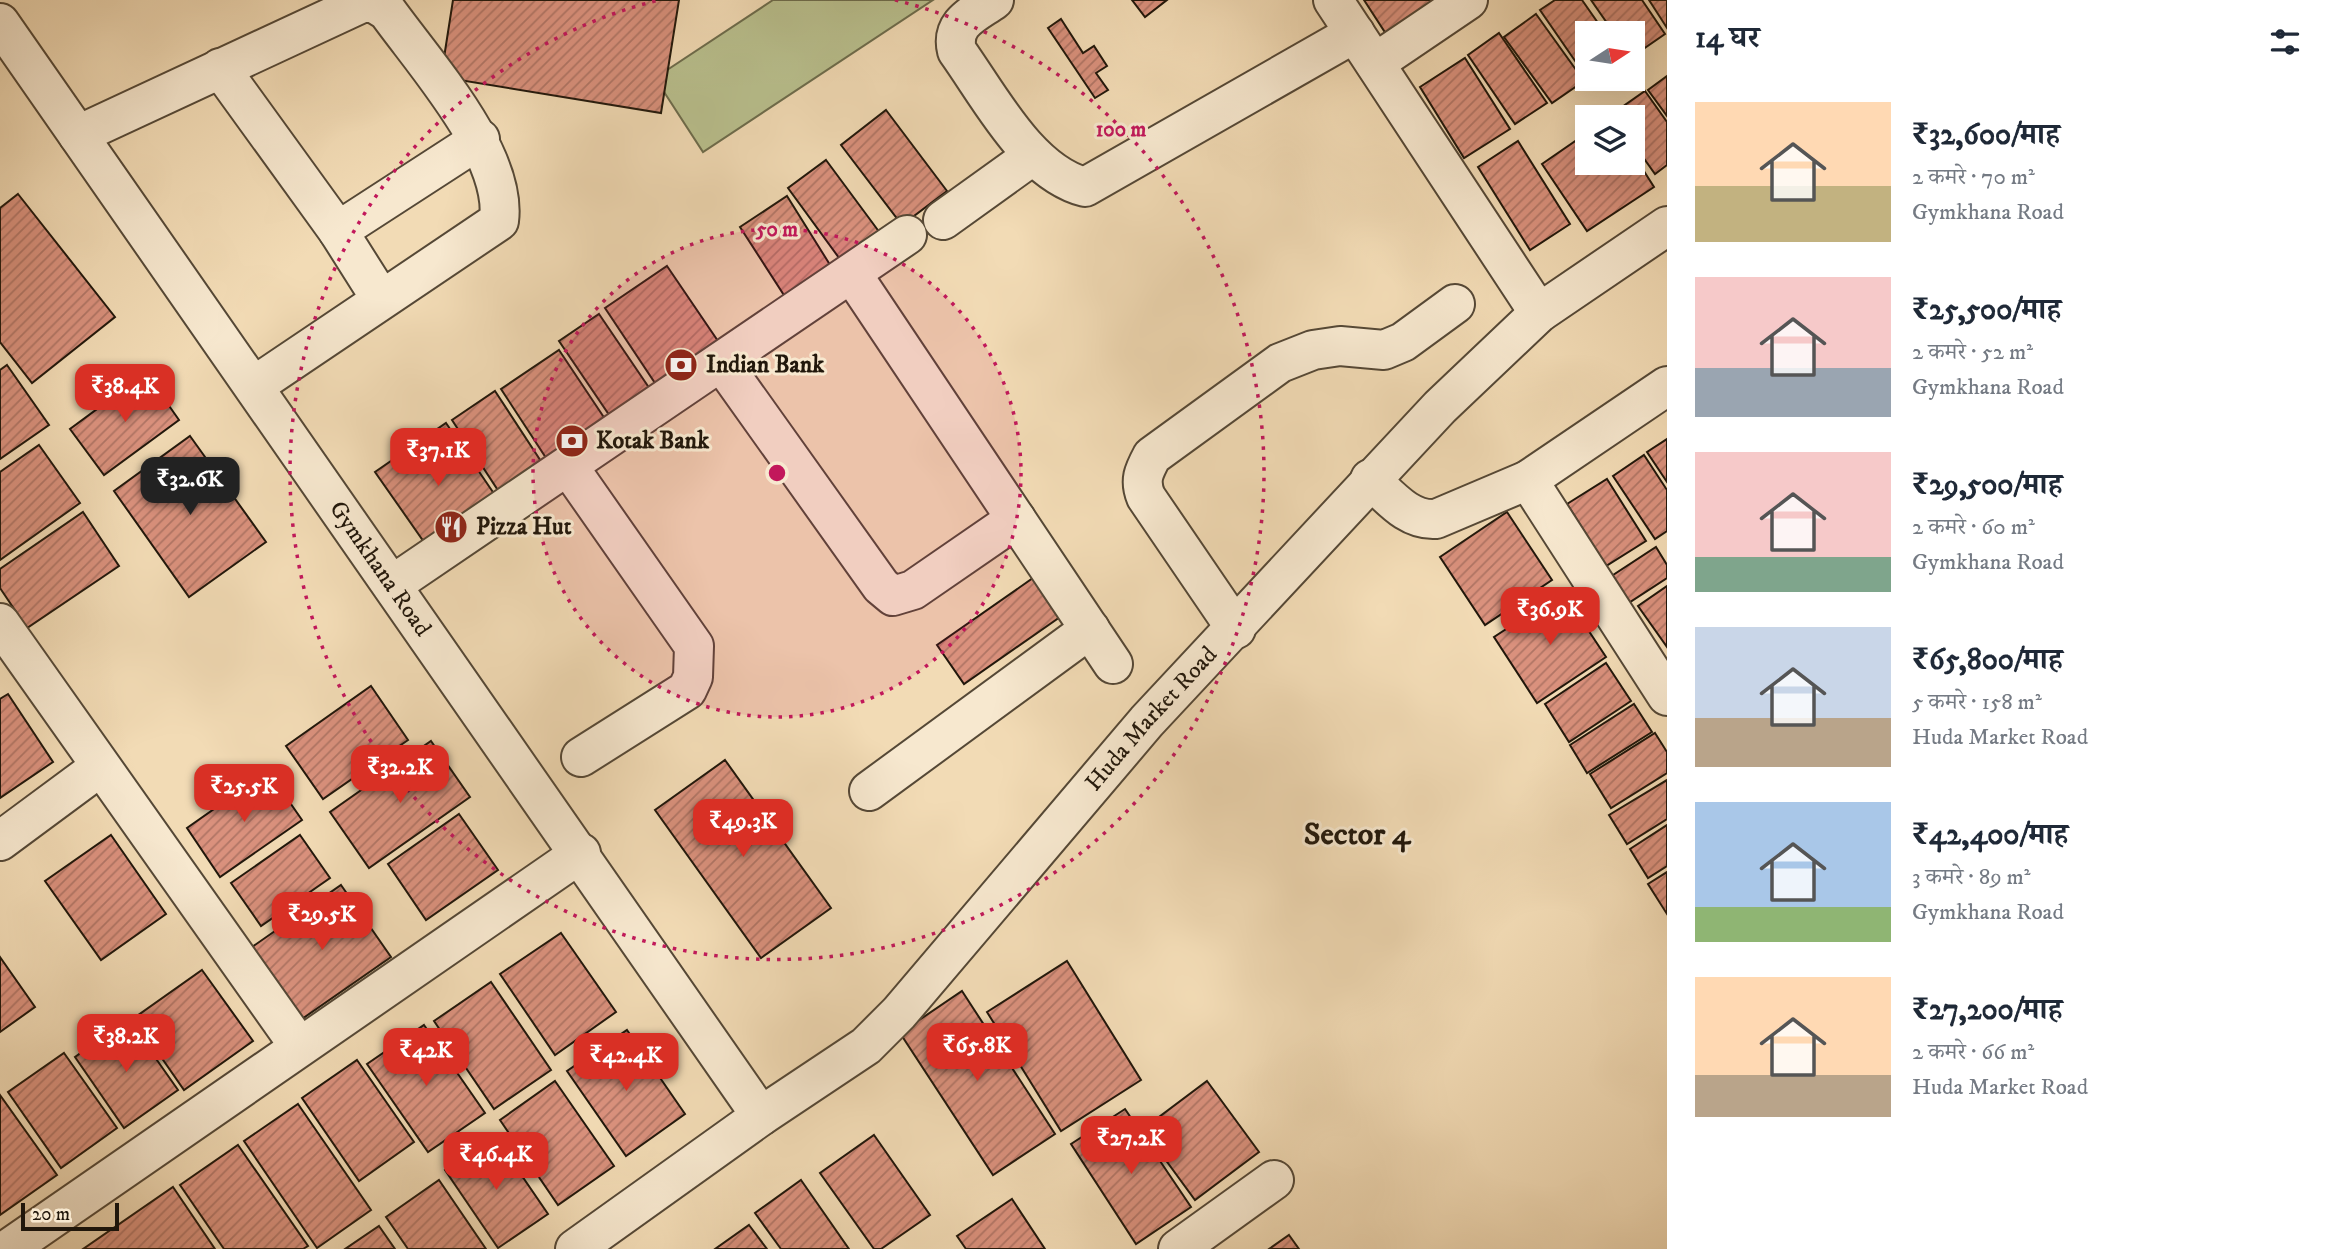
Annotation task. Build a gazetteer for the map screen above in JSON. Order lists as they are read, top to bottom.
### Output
{
  "streets": {
    "street": ["Gymkhana Road", "Huda Market Road"]
  },
  "crossings": [
    ["Gymkhana Road", "Huda Market Road"]
  ],
  "districts": ["Sector 4"],
  "places": {
    "bank": ["Indian Bank", "Kotak Bank"],
    "restaurant": ["Pizza Hut"]
  },
  "scale_bar": "20 m",
  "north": "right",
  "page": {
    "heading": "14 घर",
    "list": [
      {
        "name": "₹32,600/माह",
        "note": "2 कमरे · 70 m² · Gymkhana Road"
      },
      {
        "name": "₹25,500/माह",
        "note": "2 कमरे · 52 m² · Gymkhana Road"
      },
      {
        "name": "₹29,500/माह",
        "note": "2 कमरे · 60 m² · Gymkhana Road"
      },
      {
        "name": "₹65,800/माह",
        "note": "5 कमरे · 158 m² · Huda Market Road"
      },
      {
        "name": "₹42,400/माह",
        "note": "3 कमरे · 89 m² · Gymkhana Road"
      },
      {
        "name": "₹27,200/माह",
        "note": "2 कमरे · 66 m² · Huda Market Road"
      }
    ],
    "price": [
      "₹38.4K",
      "₹37.1K",
      "₹32.6K",
      "₹36.9K",
      "₹32.2K",
      "₹25.5K",
      "₹49.3K",
      "₹29.5K",
      "₹38.2K",
      "₹65.8K",
      "₹42K",
      "₹42.4K",
      "₹27.2K",
      "₹46.4K"
    ],
    "scale": "20 m"
  },
  "rings": ["100 m", "50 m"]
}
